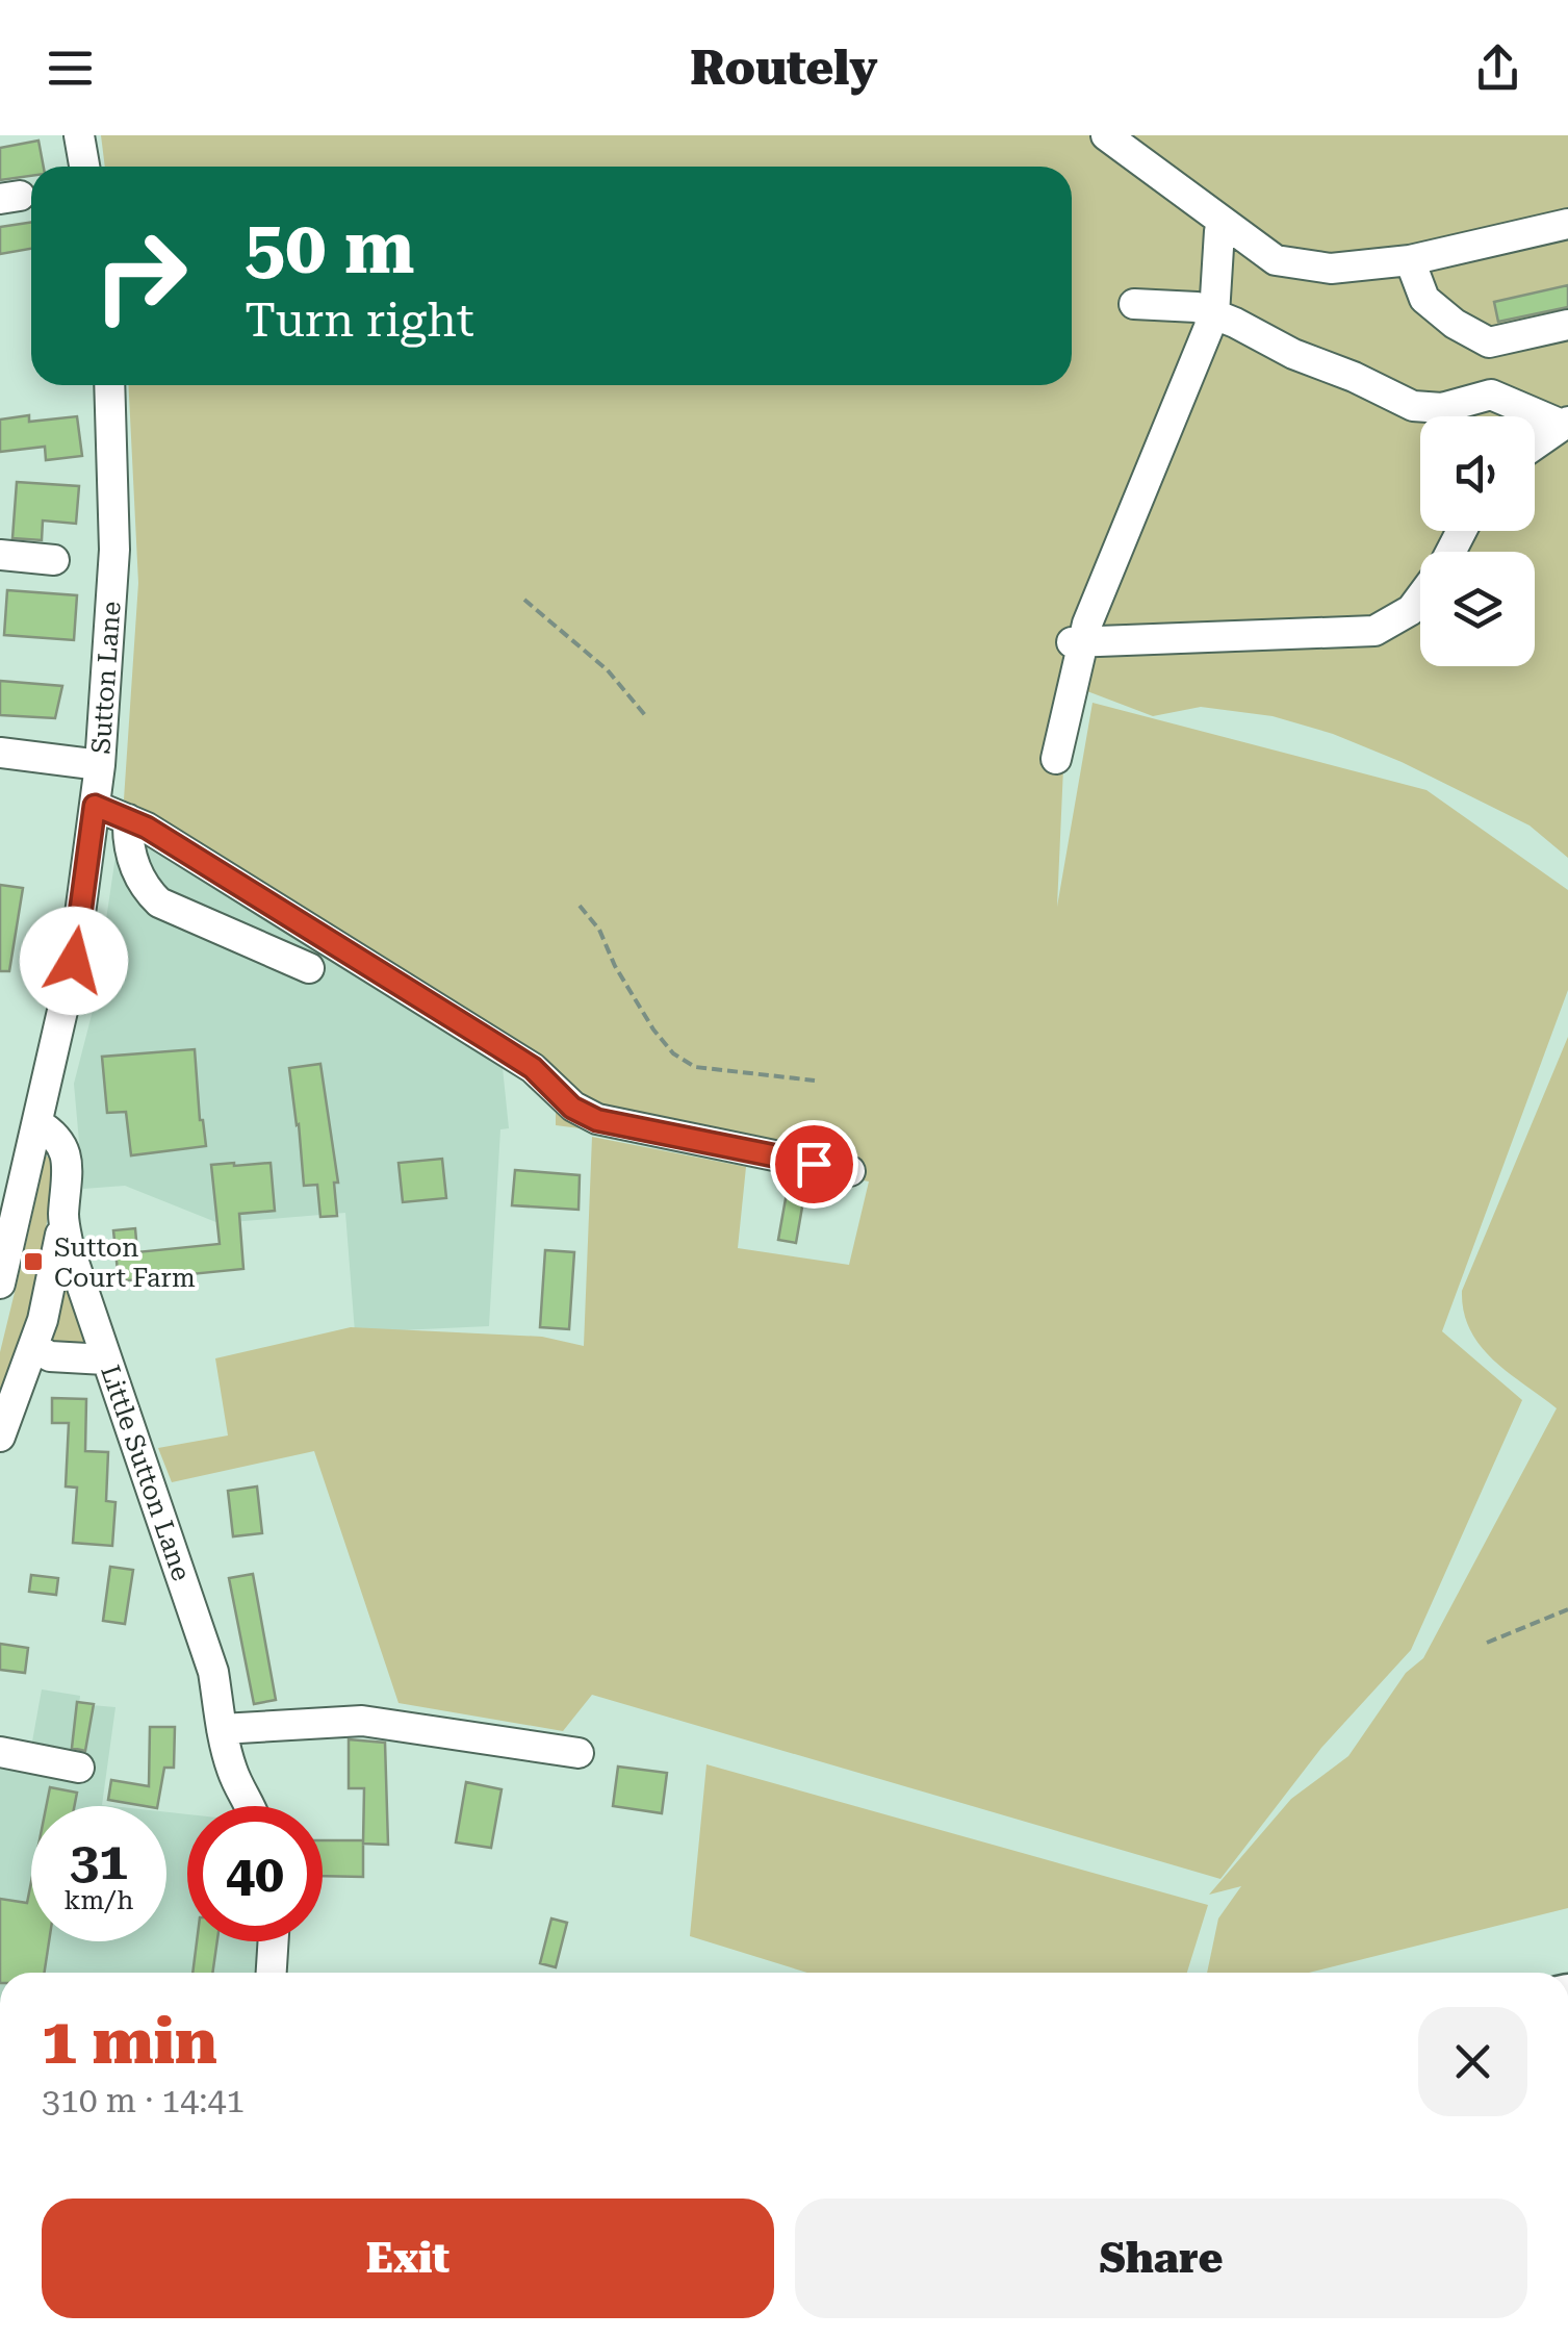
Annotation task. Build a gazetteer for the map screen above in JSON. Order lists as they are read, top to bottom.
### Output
{
  "streets": {
    "street": ["Sutton Lane", "Little Sutton Lane"]
  },
  "crossings": [
    ["Sutton Lane", "Little Sutton Lane"]
  ],
  "places": {
    "transit": ["Sutton Court Farm"]
  },
  "page": {
    "header": "Routely",
    "turn": ["50 m", "Turn right"],
    "speed": "31 km/h",
    "limit": "40",
    "heading": ["1 min", "310 m · 14:41"],
    "buttons": ["Exit", "Share"]
  }
}
